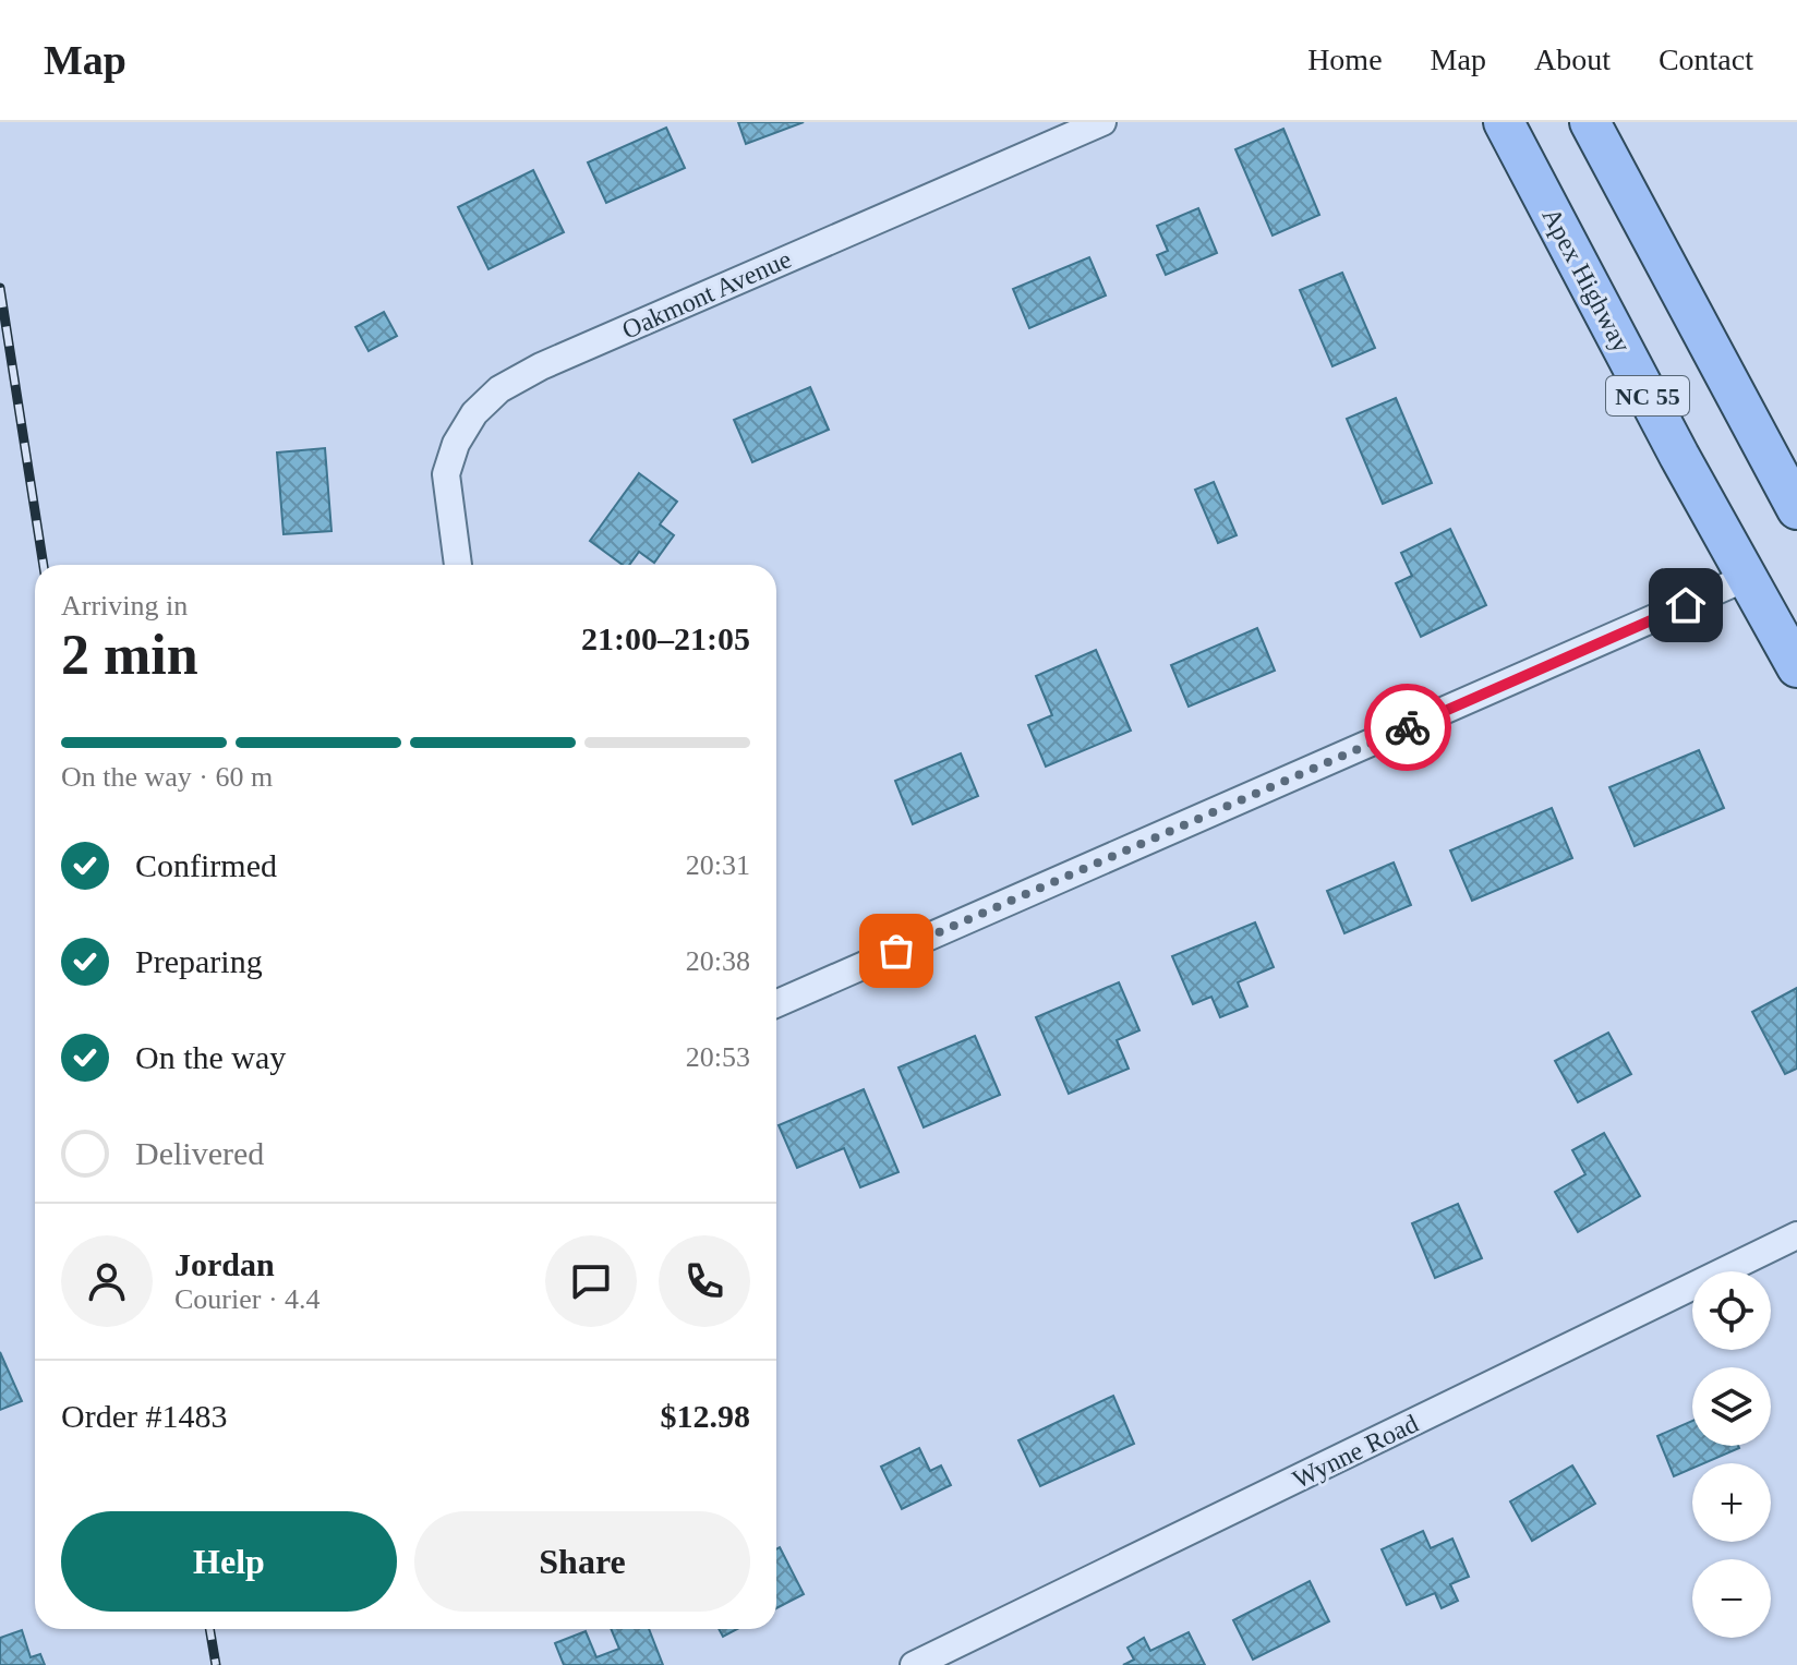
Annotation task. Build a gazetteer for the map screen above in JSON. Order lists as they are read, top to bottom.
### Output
{
  "streets": {
    "main road": ["Apex Highway", "NC 55"],
    "street": ["Oakmont Avenue", "Wynne Road"]
  },
  "page": {
    "header": "Map",
    "nav": [
      "Home",
      "Map",
      "About",
      "Contact"
    ],
    "heading": ["2 min", "Arriving in", "21:00–21:05"],
    "panel": [
      "Jordan",
      "Courier · 4.4",
      "Order #1483",
      "$12.98"
    ],
    "bar": "On the way · 60 m",
    "list": [
      ["Confirmed", "20:31"],
      ["Preparing", "20:38"],
      ["On the way", "20:53"],
      "Delivered"
    ],
    "map_buttons": ["+", "−"],
    "buttons": ["Help", "Share"]
  }
}
